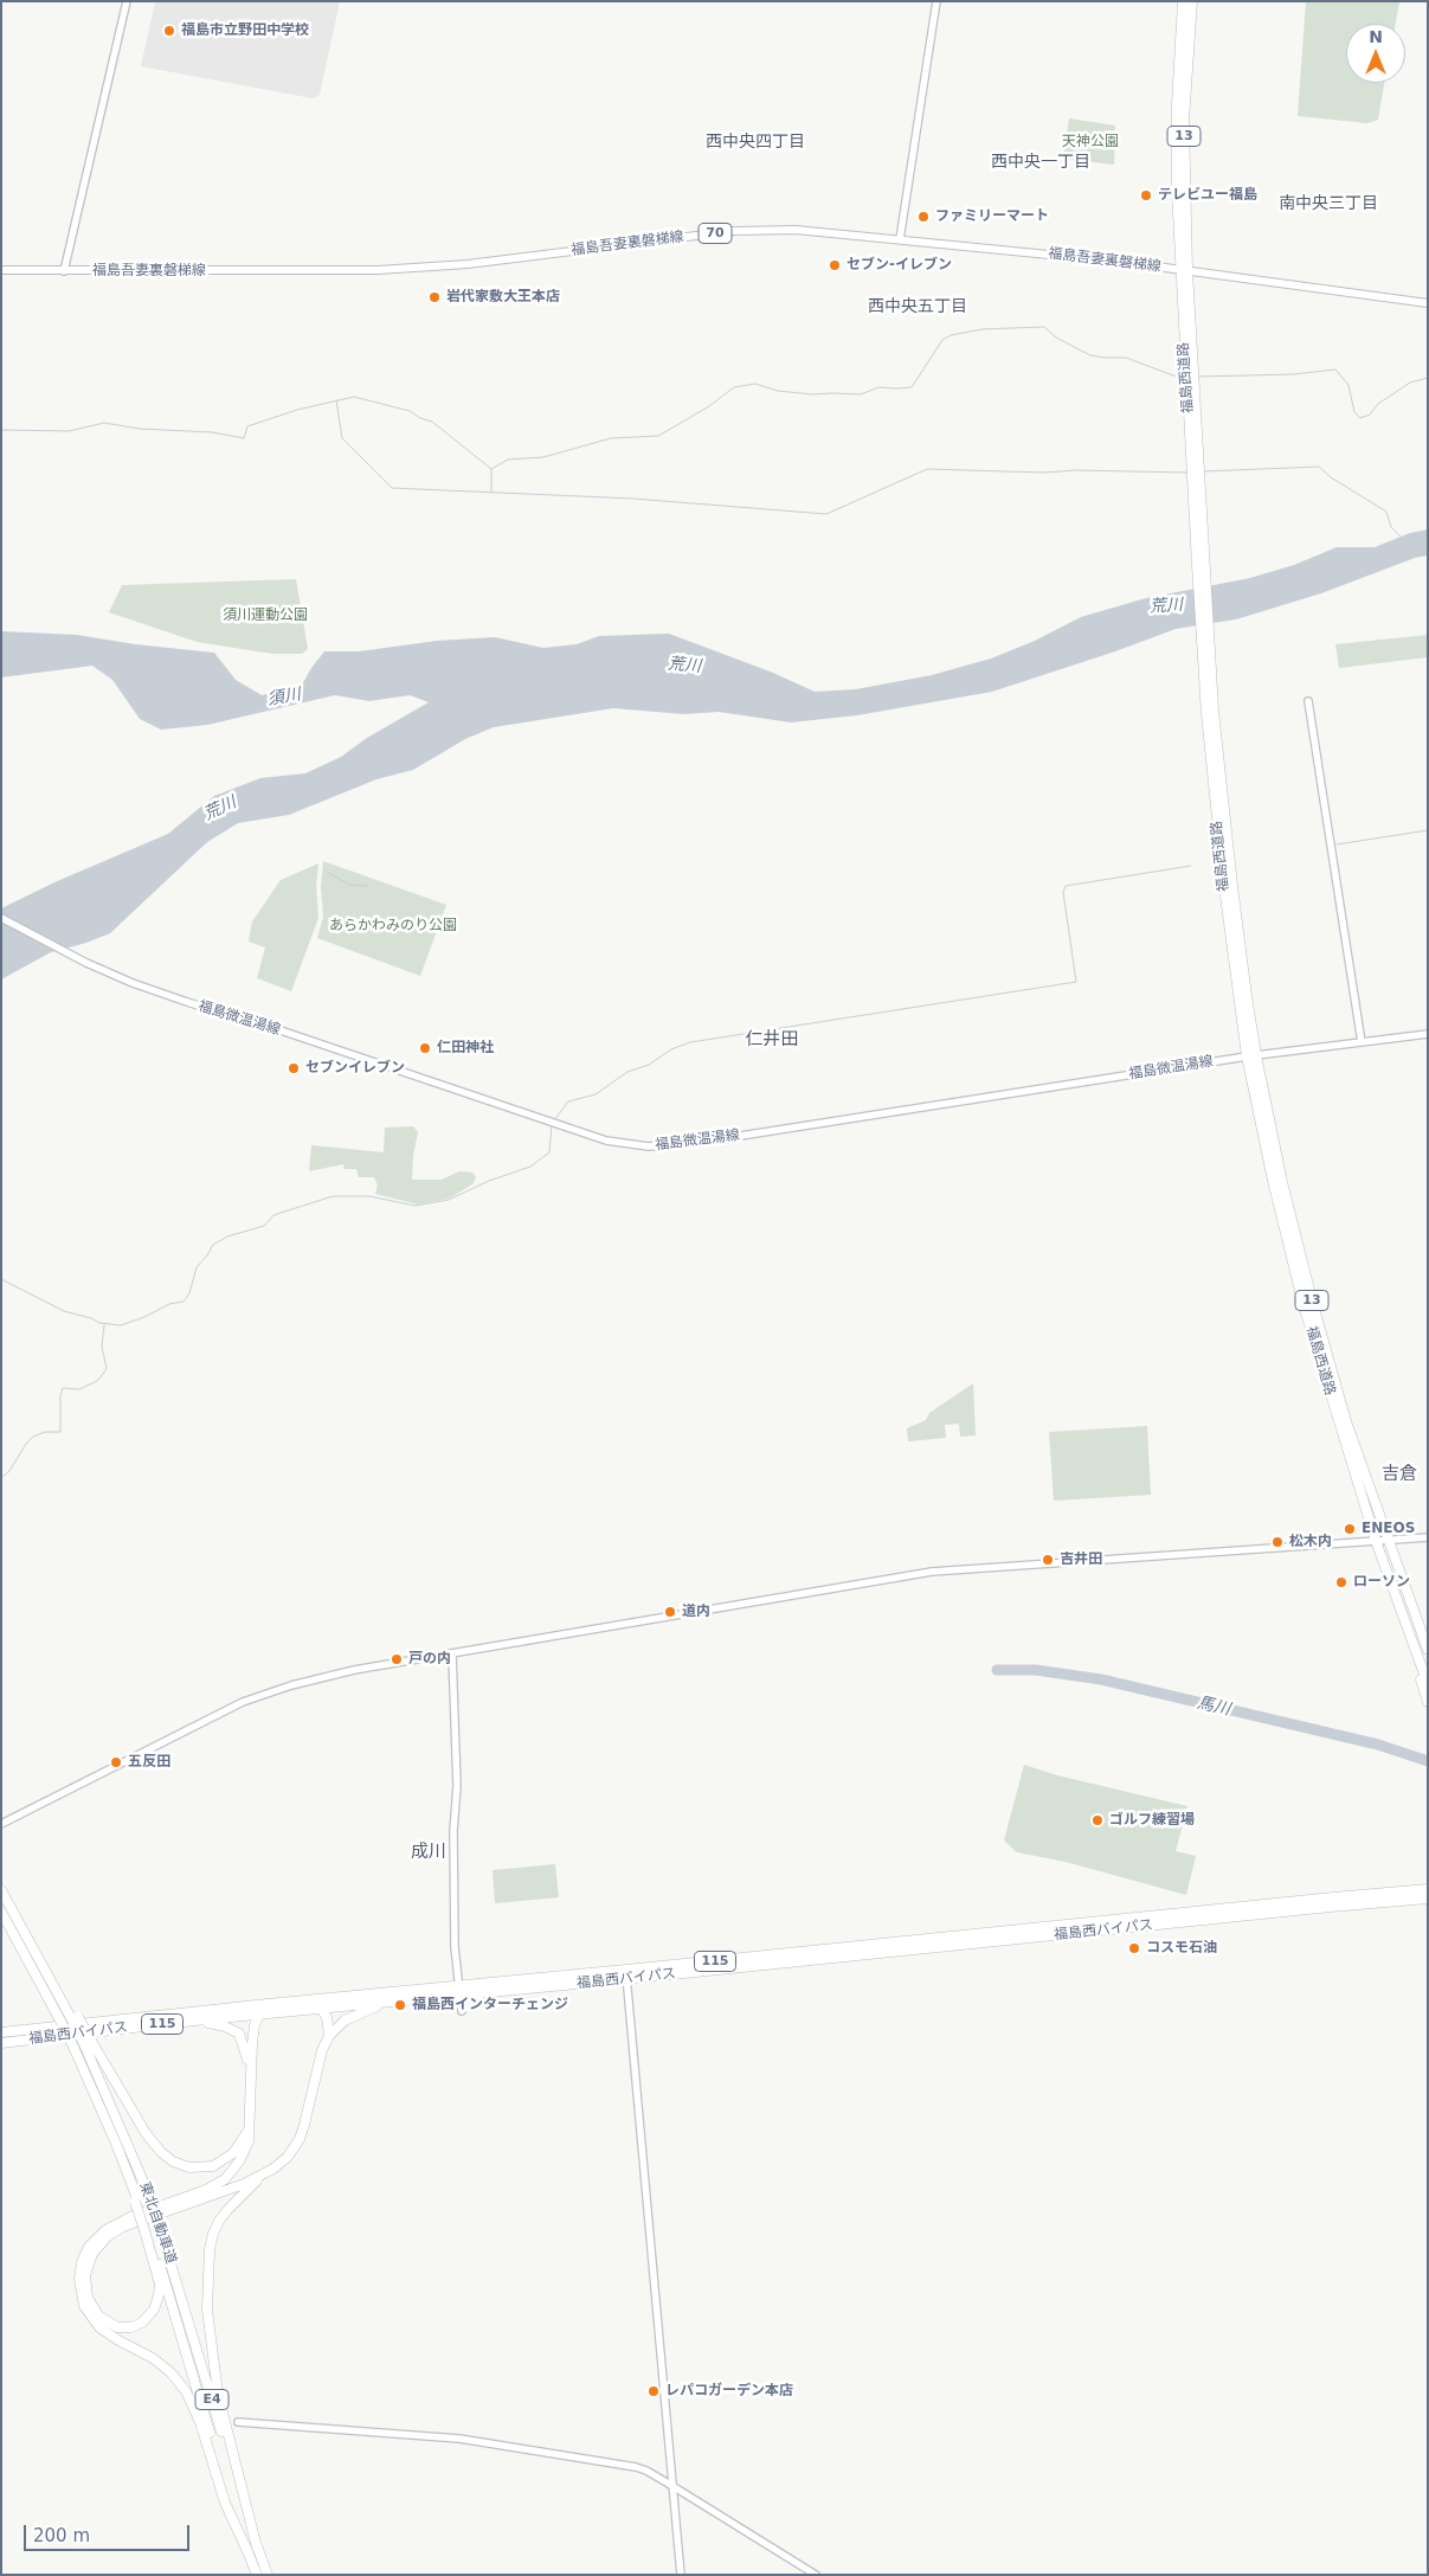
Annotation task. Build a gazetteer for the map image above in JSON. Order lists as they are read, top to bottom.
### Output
{
  "streets": {
    "highway": [
      "13",
      "福島西道路",
      "福島西バイパス",
      "115",
      "東北自動車道",
      "E4"
    ],
    "main road": ["70", "福島吾妻裏磐梯線"],
    "street": ["福島微温湯線"]
  },
  "crossings": [
    ["福島吾妻裏磐梯線", "福島西道路"],
    ["福島西道路", "福島微温湯線"]
  ],
  "districts": [
    "西中央四丁目",
    "西中央一丁目",
    "南中央三丁目",
    "西中央五丁目",
    "仁井田",
    "吉倉",
    "成川"
  ],
  "water": ["荒川", "須川", "馬川"],
  "parks": ["天神公園", "須川運動公園", "あらかわみのり公園"],
  "places": [
    "福島市立野田中学校",
    "テレビユー福島",
    "ファミリーマート",
    "セブン-イレブン",
    "岩代家敷大王本店",
    "仁田神社",
    "セブンイレブン",
    "ENEOS",
    "松木内",
    "吉井田",
    "ローソン",
    "道内",
    "戸の内",
    "五反田",
    "ゴルフ練習場",
    "コスモ石油",
    "福島西インターチェンジ",
    "レパコガーデン本店"
  ],
  "scale_bar": "200 m",
  "north": "top"
}
